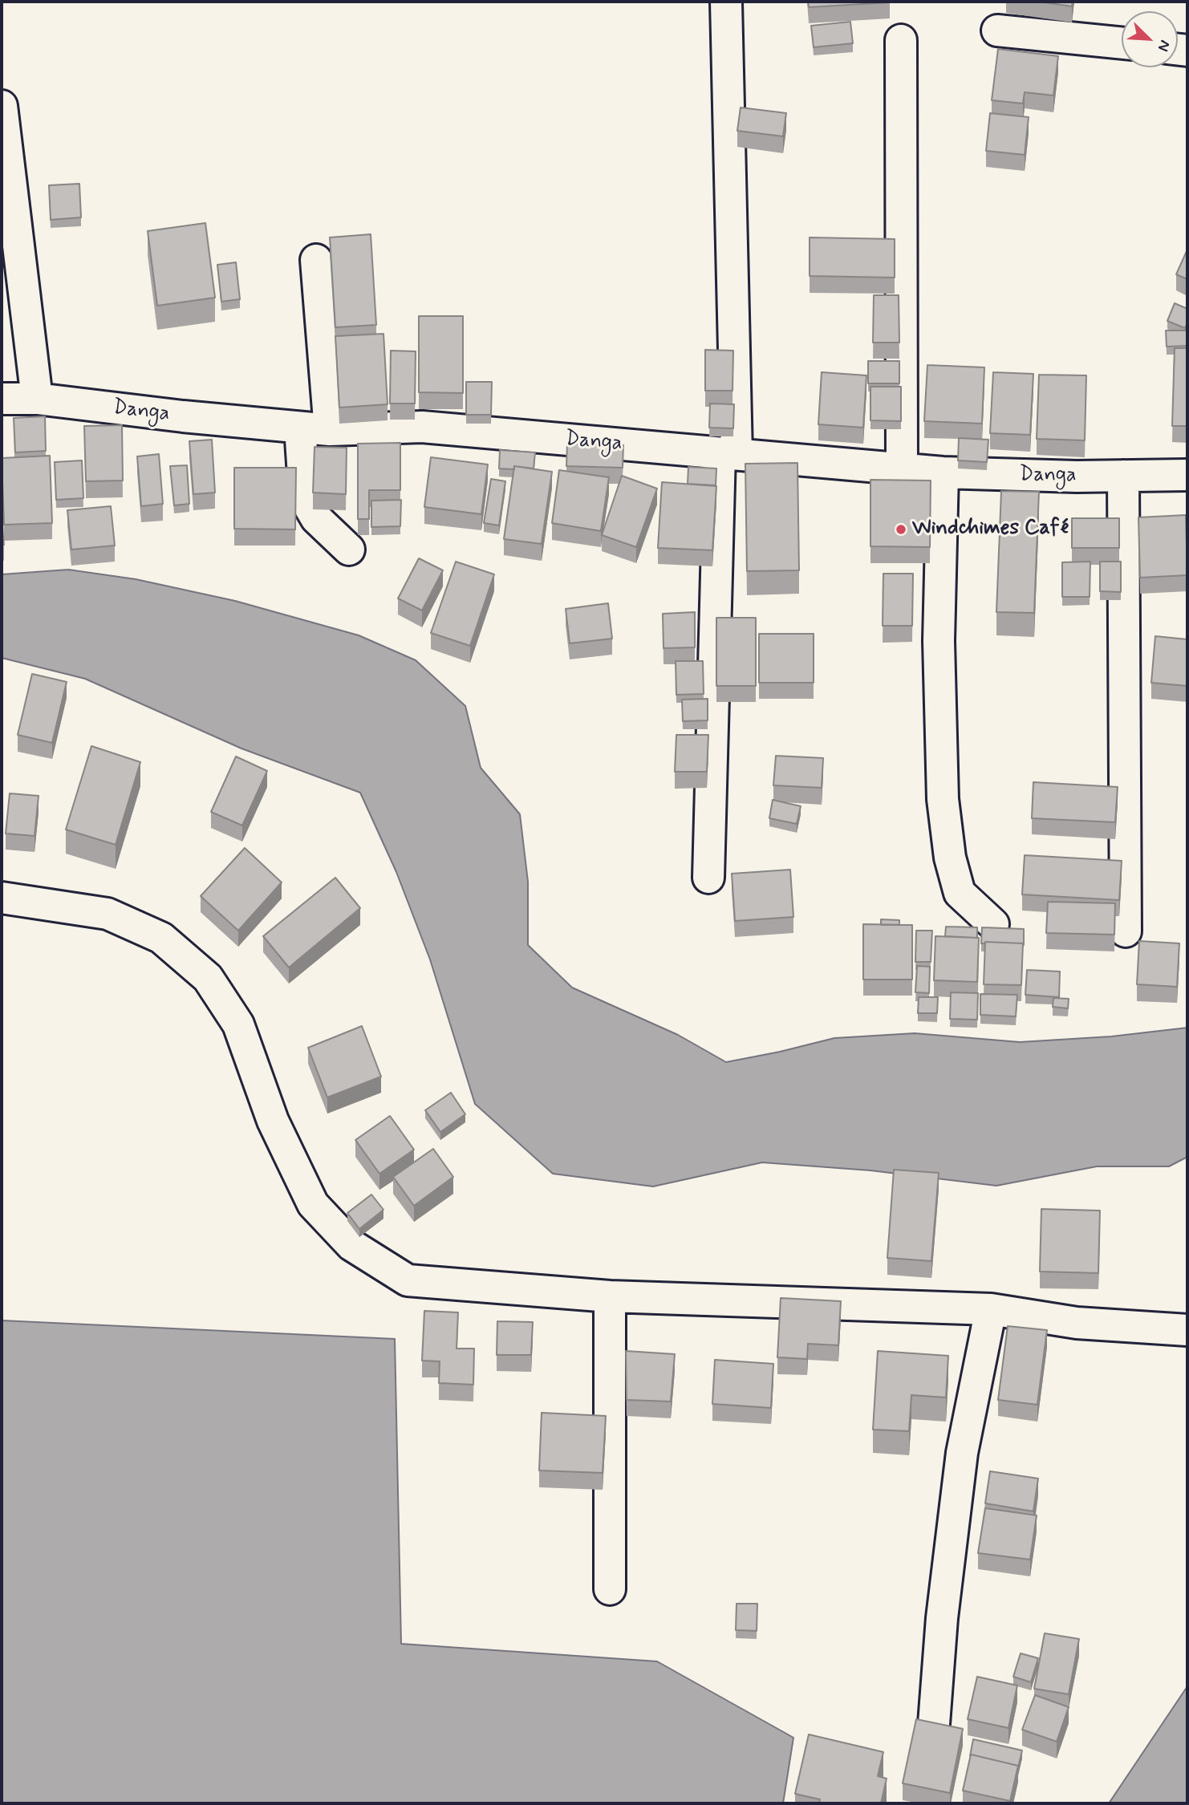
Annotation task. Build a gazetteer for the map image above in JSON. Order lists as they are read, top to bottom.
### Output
{
  "streets": {
    "street": ["Danga"]
  },
  "places": ["Windchimes Café"],
  "north": "bottom right"
}
